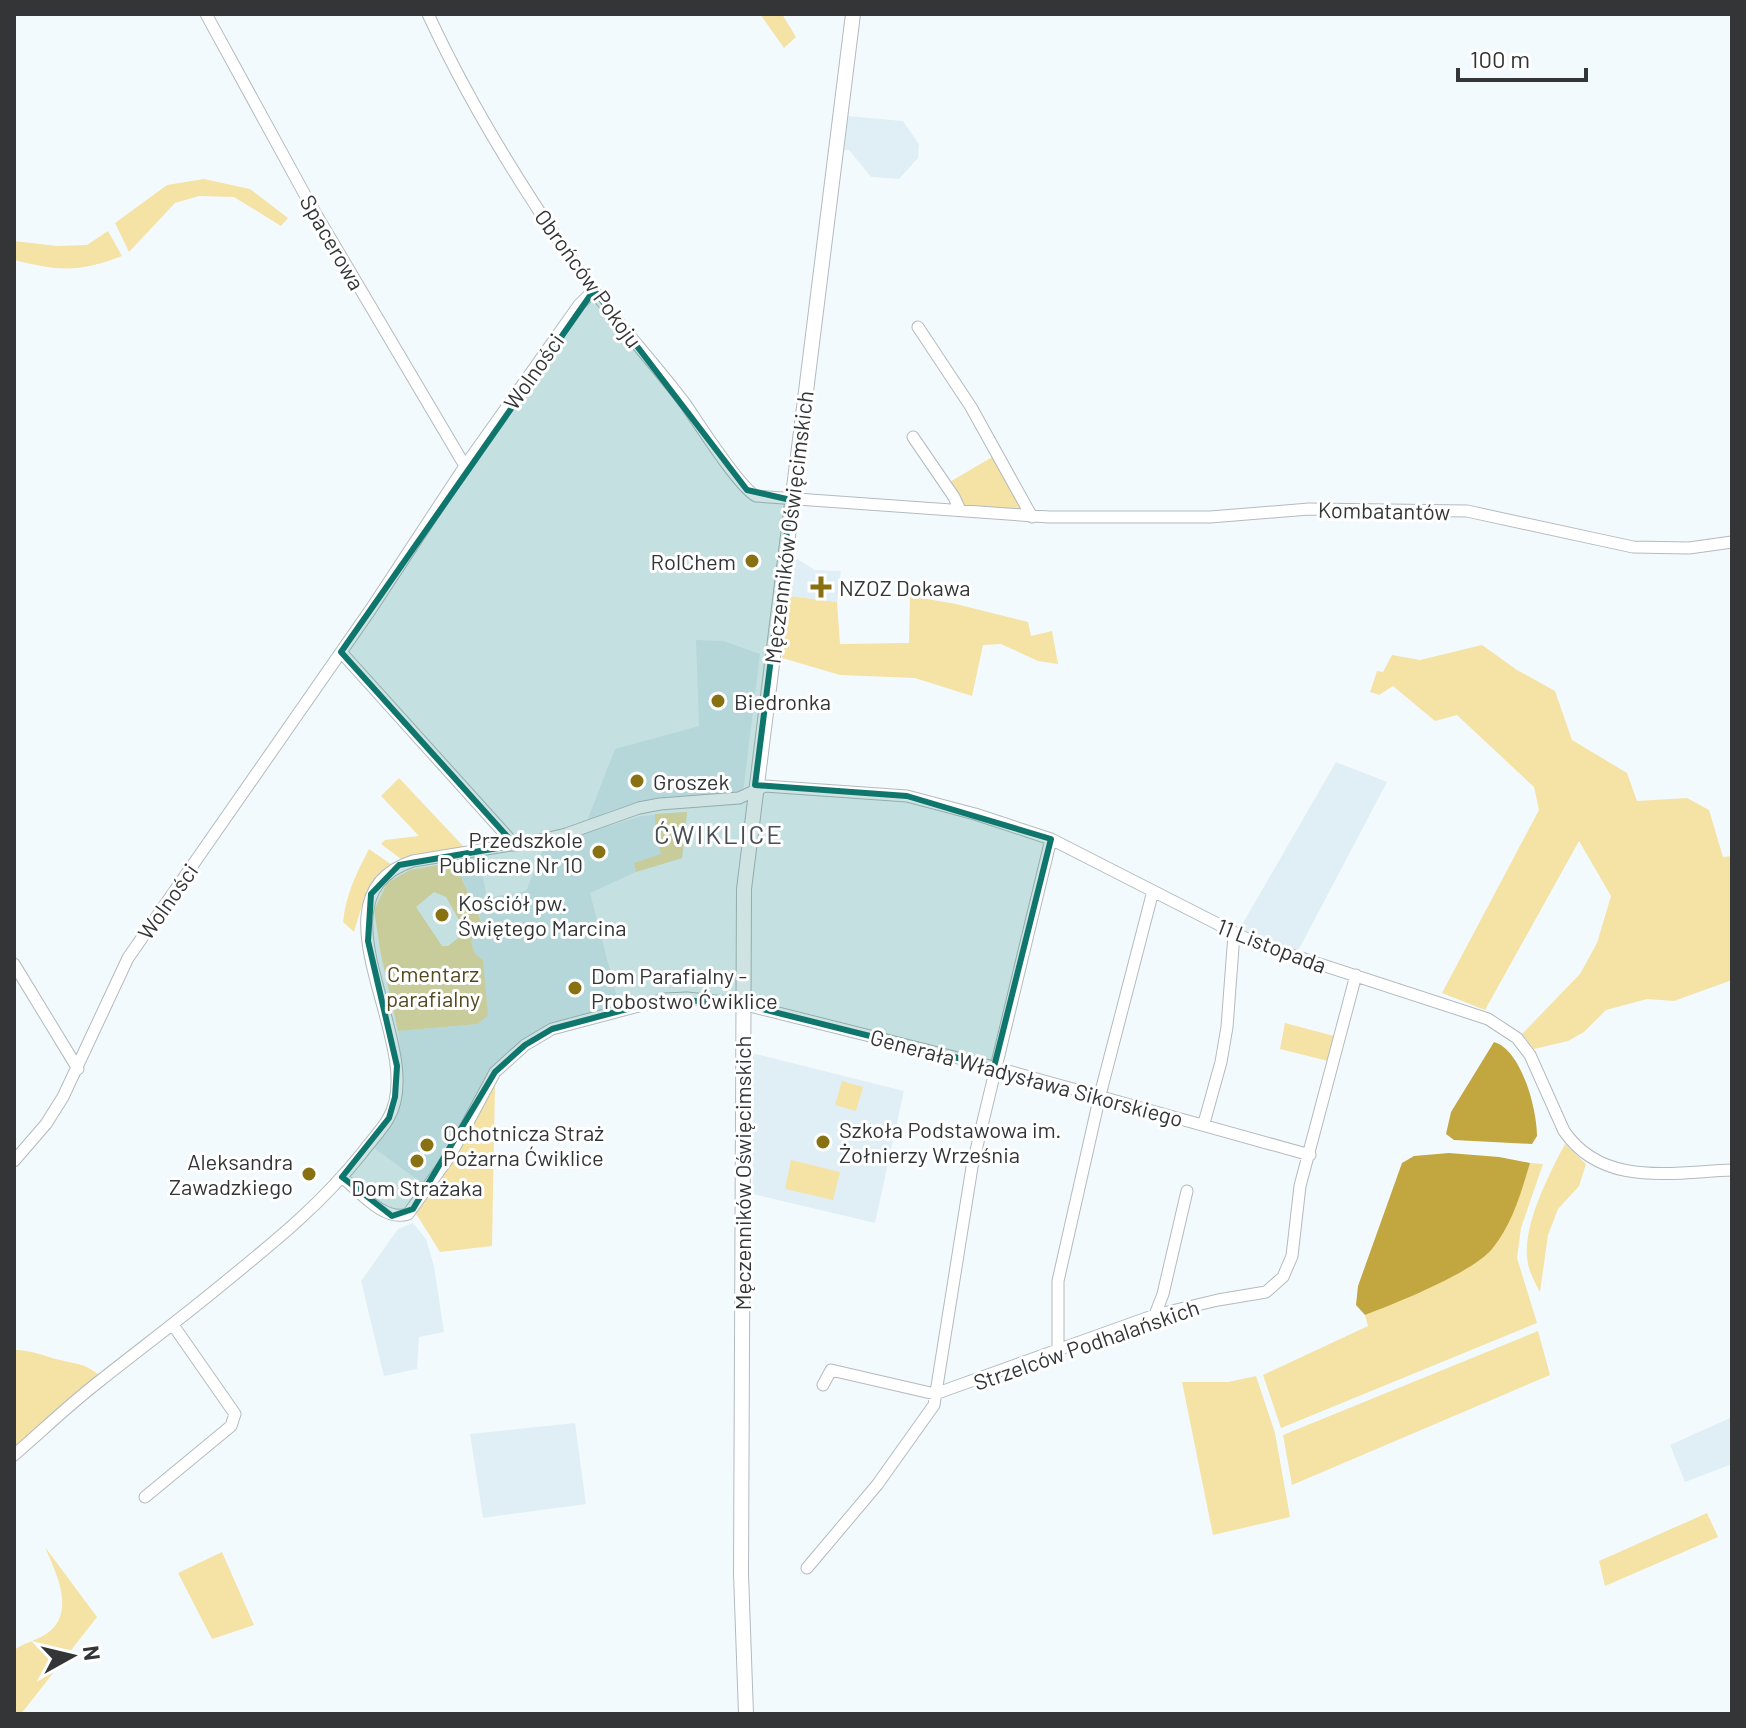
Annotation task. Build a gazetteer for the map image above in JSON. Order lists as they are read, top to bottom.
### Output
{
  "streets": {
    "main road": ["Męczenników Oświęcimskich"],
    "street": [
      "Spacerowa",
      "Obrońców Pokoju",
      "Wolności",
      "Kombatantów",
      "11 Listopada",
      "Generała Władysława Sikorskiego",
      "Strzelców Podhalańskich"
    ]
  },
  "crossings": [
    ["Spacerowa", "Wolności"],
    ["Obrońców Pokoju", "Wolności"],
    ["Obrońców Pokoju", "Kombatantów"],
    ["Obrońców Pokoju", "Męczenników Oświęcimskich"],
    ["Kombatantów", "Męczenników Oświęcimskich"],
    ["Męczenników Oświęcimskich", "11 Listopada"],
    ["Męczenników Oświęcimskich", "Generała Władysława Sikorskiego"],
    ["11 Listopada", "Strzelców Podhalańskich"],
    ["Generała Władysława Sikorskiego", "Strzelców Podhalańskich"]
  ],
  "districts": ["ĆWIKLICE"],
  "parks": ["Cmentarz parafialny"],
  "places": {
    "other": [
      "RolChem",
      "Biedronka",
      "Groszek",
      "Przedszkole Publiczne Nr 10",
      "Kościół pw. Świętego Marcina",
      "Dom Parafialny - Probostwo Ćwiklice",
      "Szkoła Podstawowa im. Żołnierzy Września",
      "Ochotnicza Straż Pożarna Ćwiklice",
      "Dom Strażaka",
      "Aleksandra Zawadzkiego"
    ],
    "health": ["NZOZ Dokawa"]
  },
  "scale_bar": "100 m",
  "north": "right"
}
